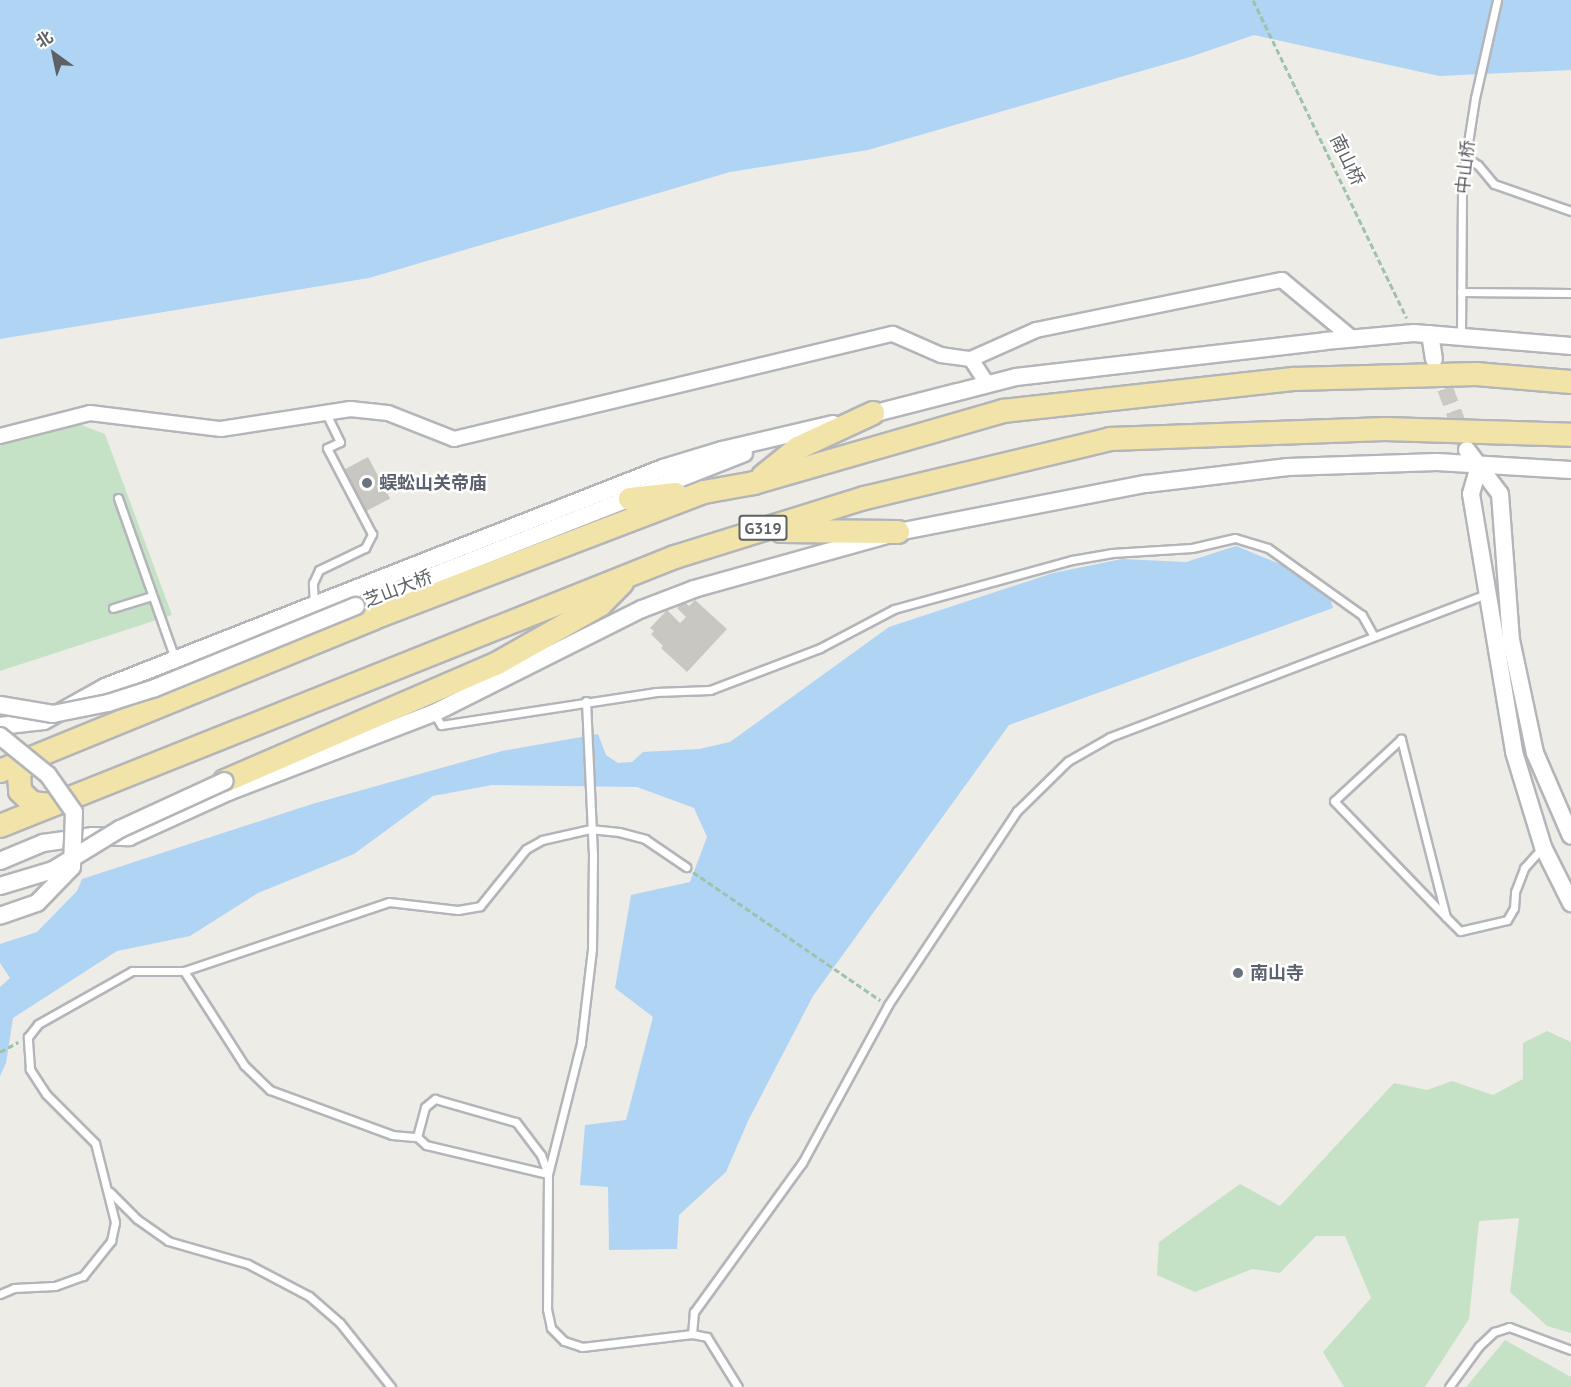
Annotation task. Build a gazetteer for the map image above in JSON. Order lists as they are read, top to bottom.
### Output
{
  "streets": {
    "highway": ["G319"],
    "street": ["芝山大桥"],
    "lane": ["中山桥"],
    "path": ["南山桥"]
  },
  "places": ["蜈蚣山关帝庙", "南山寺"],
  "north": "top left"
}
